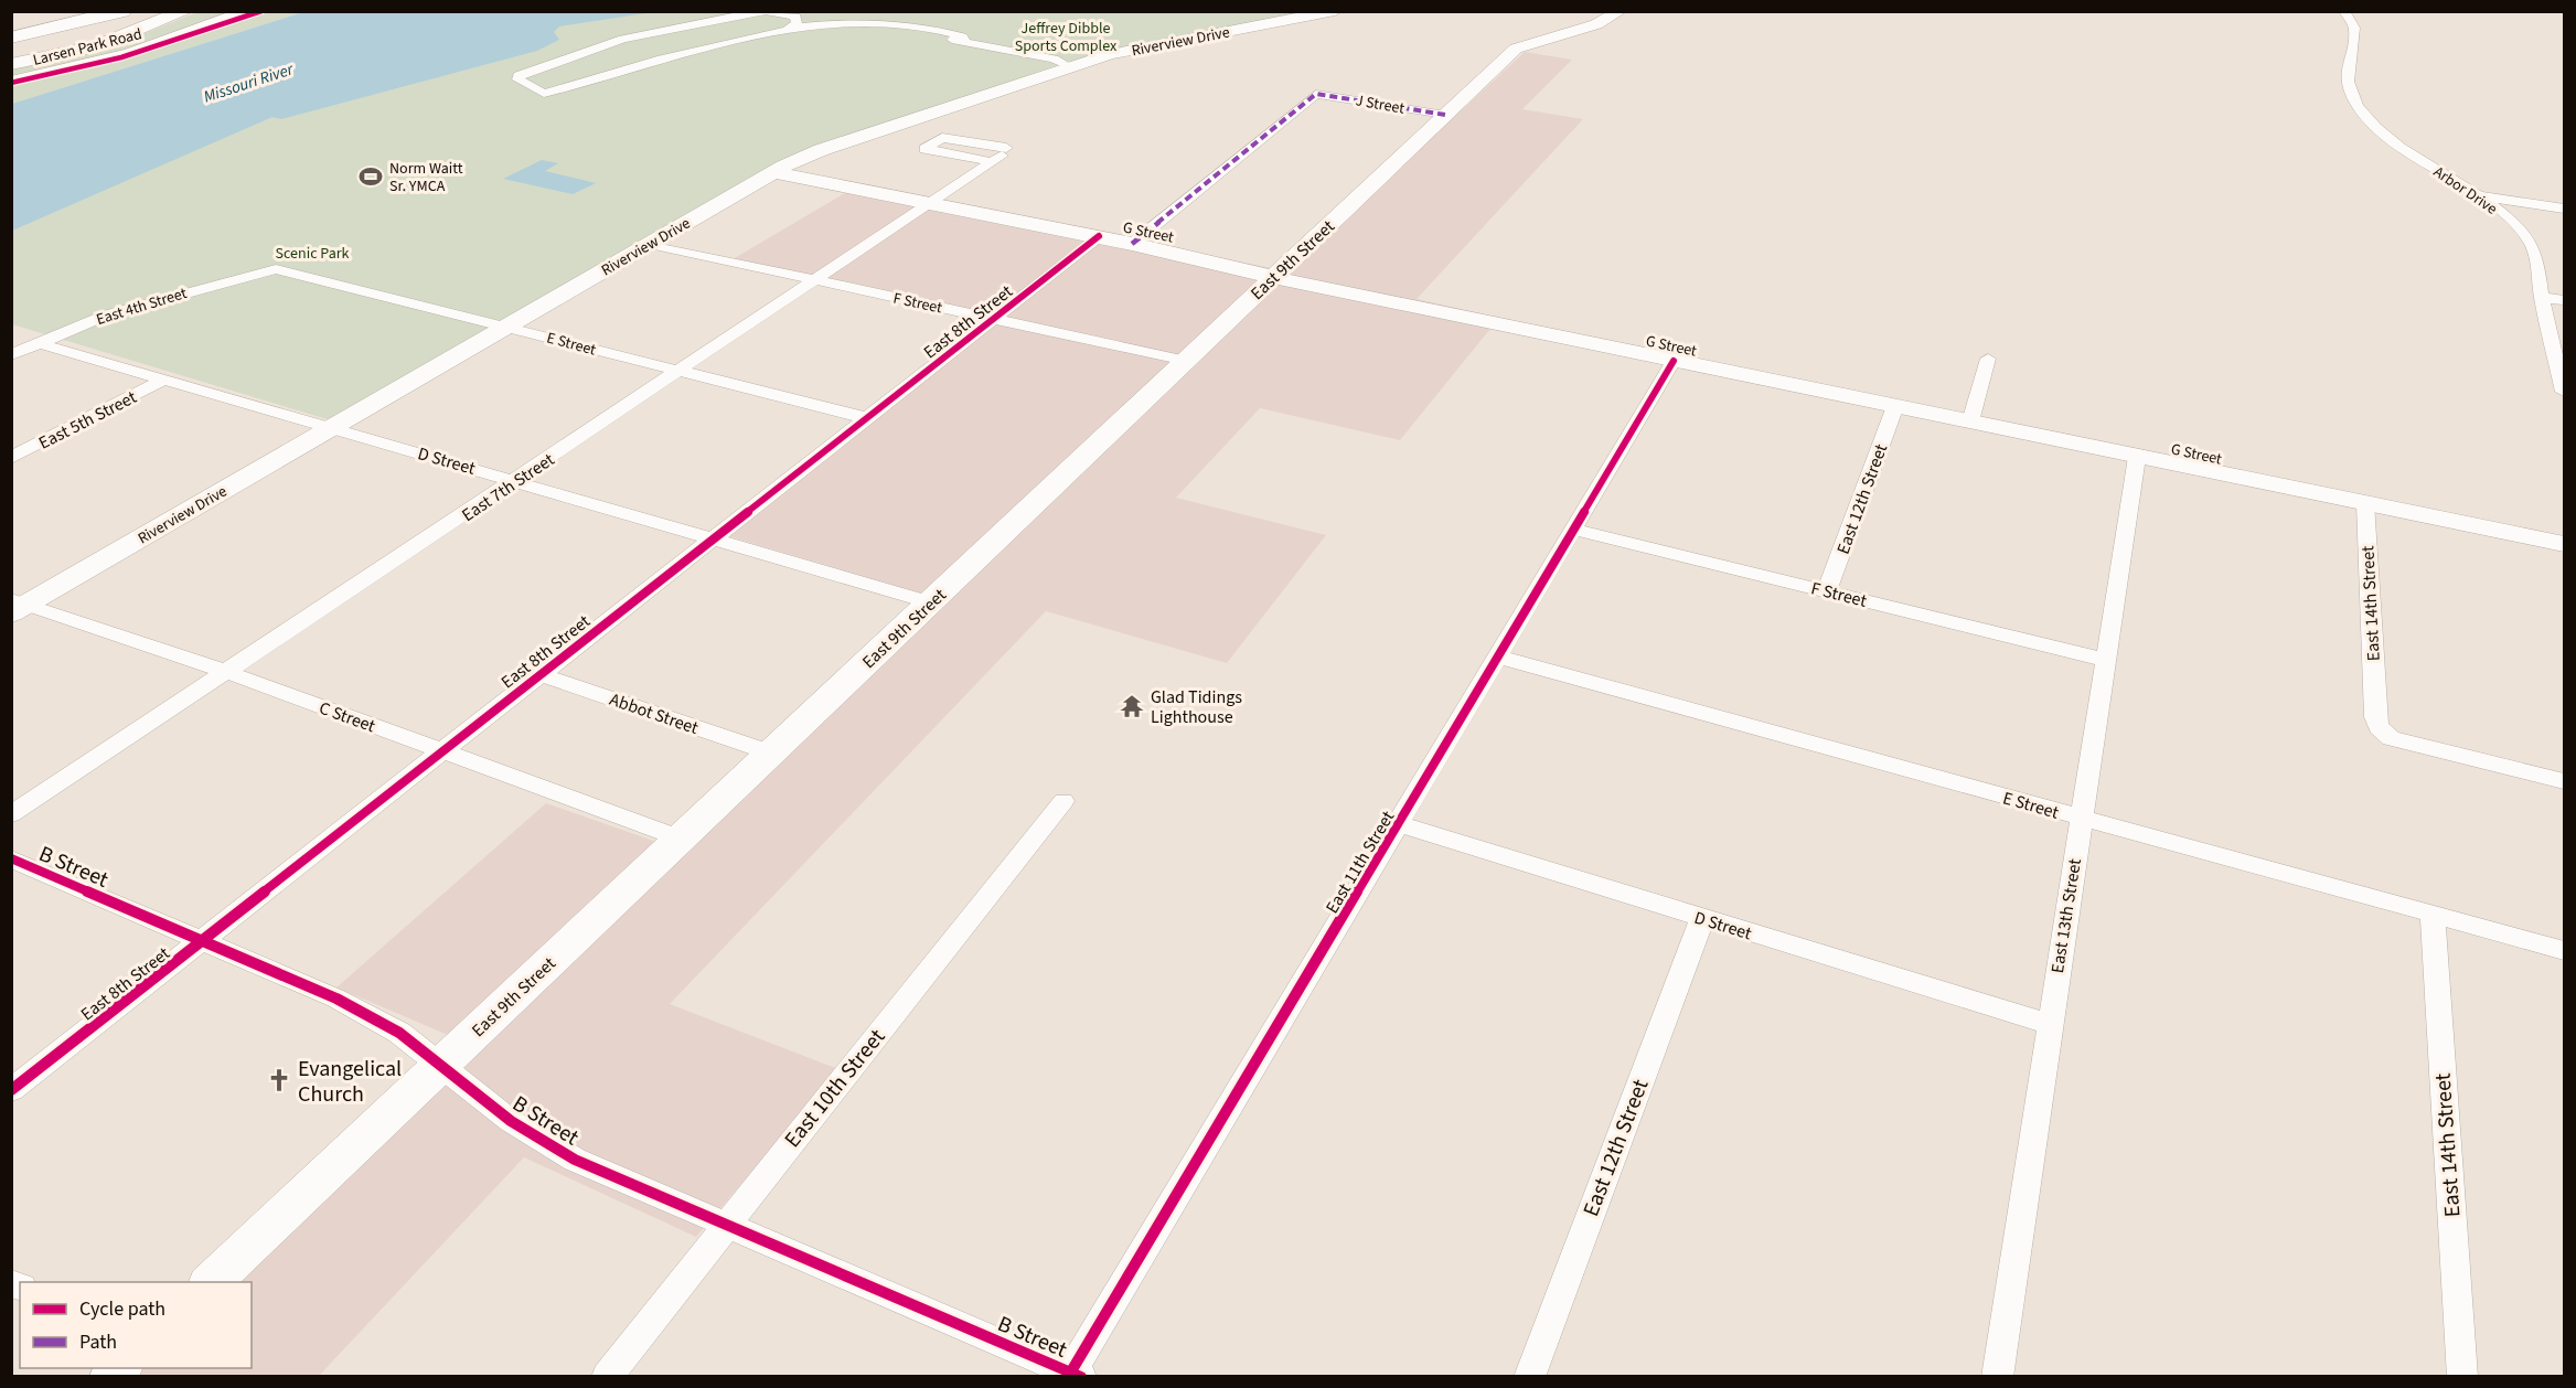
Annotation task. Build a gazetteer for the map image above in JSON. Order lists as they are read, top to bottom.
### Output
{
  "streets": {
    "main road": ["Riverview Drive", "G Street", "East 9th Street"],
    "street": [
      "Larsen Park Road",
      "J Street",
      "Arbor Drive",
      "F Street",
      "East 4th Street",
      "East 8th Street",
      "E Street",
      "East 5th Street",
      "D Street",
      "East 7th Street",
      "East 12th Street",
      "East 14th Street",
      "Abbot Street",
      "C Street",
      "East 11th Street",
      "B Street",
      "East 13th Street",
      "East 10th Street"
    ]
  },
  "crossings": [
    ["Riverview Drive", "G Street"],
    ["Riverview Drive", "F Street"],
    ["Riverview Drive", "E Street"],
    ["Riverview Drive", "D Street"],
    ["Riverview Drive", "C Street"],
    ["J Street", "G Street"],
    ["J Street", "East 9th Street"],
    ["G Street", "East 9th Street"],
    ["G Street", "East 8th Street"],
    ["G Street", "East 7th Street"],
    ["G Street", "East 12th Street"],
    ["G Street", "East 14th Street"],
    ["G Street", "East 11th Street"],
    ["G Street", "East 13th Street"],
    ["East 9th Street", "F Street"],
    ["East 9th Street", "D Street"],
    ["East 9th Street", "Abbot Street"],
    ["East 9th Street", "C Street"],
    ["East 9th Street", "B Street"],
    ["F Street", "East 8th Street"],
    ["F Street", "East 7th Street"],
    ["F Street", "East 12th Street"],
    ["F Street", "East 11th Street"],
    ["F Street", "East 13th Street"],
    ["East 4th Street", "E Street"],
    ["East 4th Street", "D Street"],
    ["East 8th Street", "E Street"],
    ["East 8th Street", "D Street"],
    ["East 8th Street", "Abbot Street"],
    ["East 8th Street", "C Street"],
    ["East 8th Street", "B Street"],
    ["E Street", "East 7th Street"],
    ["E Street", "East 14th Street"],
    ["E Street", "East 11th Street"],
    ["E Street", "East 13th Street"],
    ["East 5th Street", "D Street"],
    ["D Street", "East 7th Street"],
    ["D Street", "East 12th Street"],
    ["D Street", "East 11th Street"],
    ["D Street", "East 13th Street"],
    ["East 7th Street", "C Street"],
    ["East 11th Street", "B Street"],
    ["B Street", "East 10th Street"]
  ],
  "water": ["Missouri River"],
  "parks": ["Jeffrey Dibble Sports Complex", "Scenic Park"],
  "places": {
    "sports": ["Norm Waitt Sr. YMCA"],
    "temple": ["Glad Tidings Lighthouse"],
    "church": ["Evangelical Church"]
  },
  "legend": ["Cycle path", "Path"]
}
